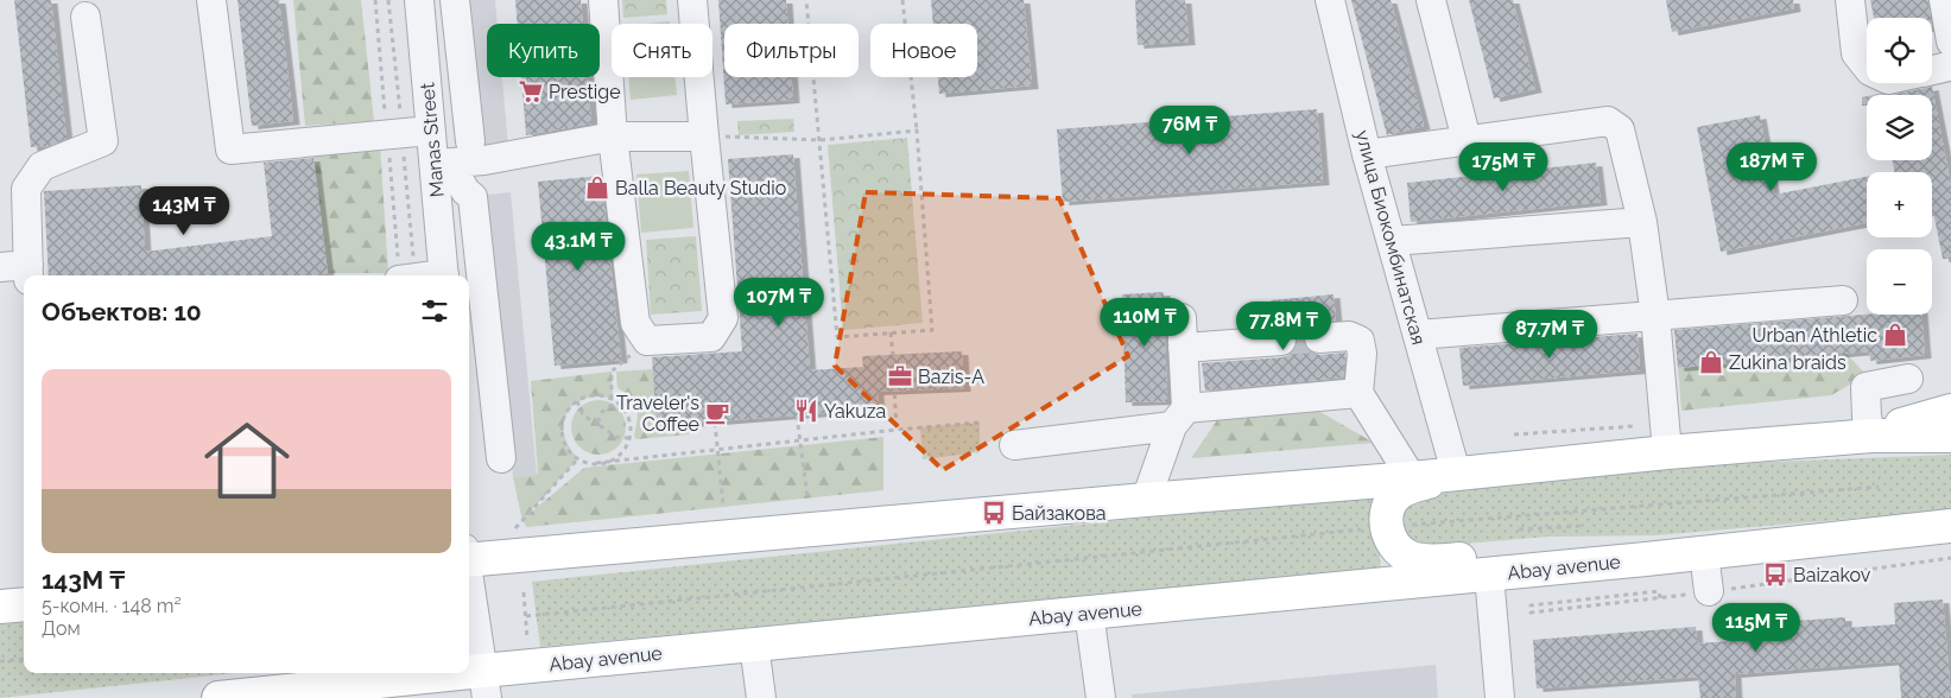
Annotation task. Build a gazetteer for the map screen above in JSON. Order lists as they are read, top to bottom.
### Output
{
  "streets": {
    "main road": ["Abay avenue"],
    "street": ["Manas Street", "улица Биокомбинатская"]
  },
  "places": {
    "supermarket": ["Prestige"],
    "shop": ["Balla Beauty Studio", "Urban Athletic", "Zukina braids"],
    "office": ["Bazis-A"],
    "restaurant": ["Yakuza"],
    "cafe": ["Traveler's Coffee"],
    "bus stop": ["Байзакова", "Baizakov"]
  },
  "page": {
    "map_buttons": ["+", "−"],
    "chip": [
      "Купить",
      "Снять",
      "Фильтры",
      "Новое"
    ],
    "price": [
      "76M ₸",
      "175M ₸",
      "187M ₸",
      "143M ₸",
      "43.1M ₸",
      "107M ₸",
      "110M ₸",
      "77.8M ₸",
      "87.7M ₸",
      "115M ₸"
    ],
    "heading": "Объектов: 10",
    "list": [
      {
        "name": "143M ₸",
        "note": "5-комн. · 148 m² · Дом"
      }
    ]
  }
}
